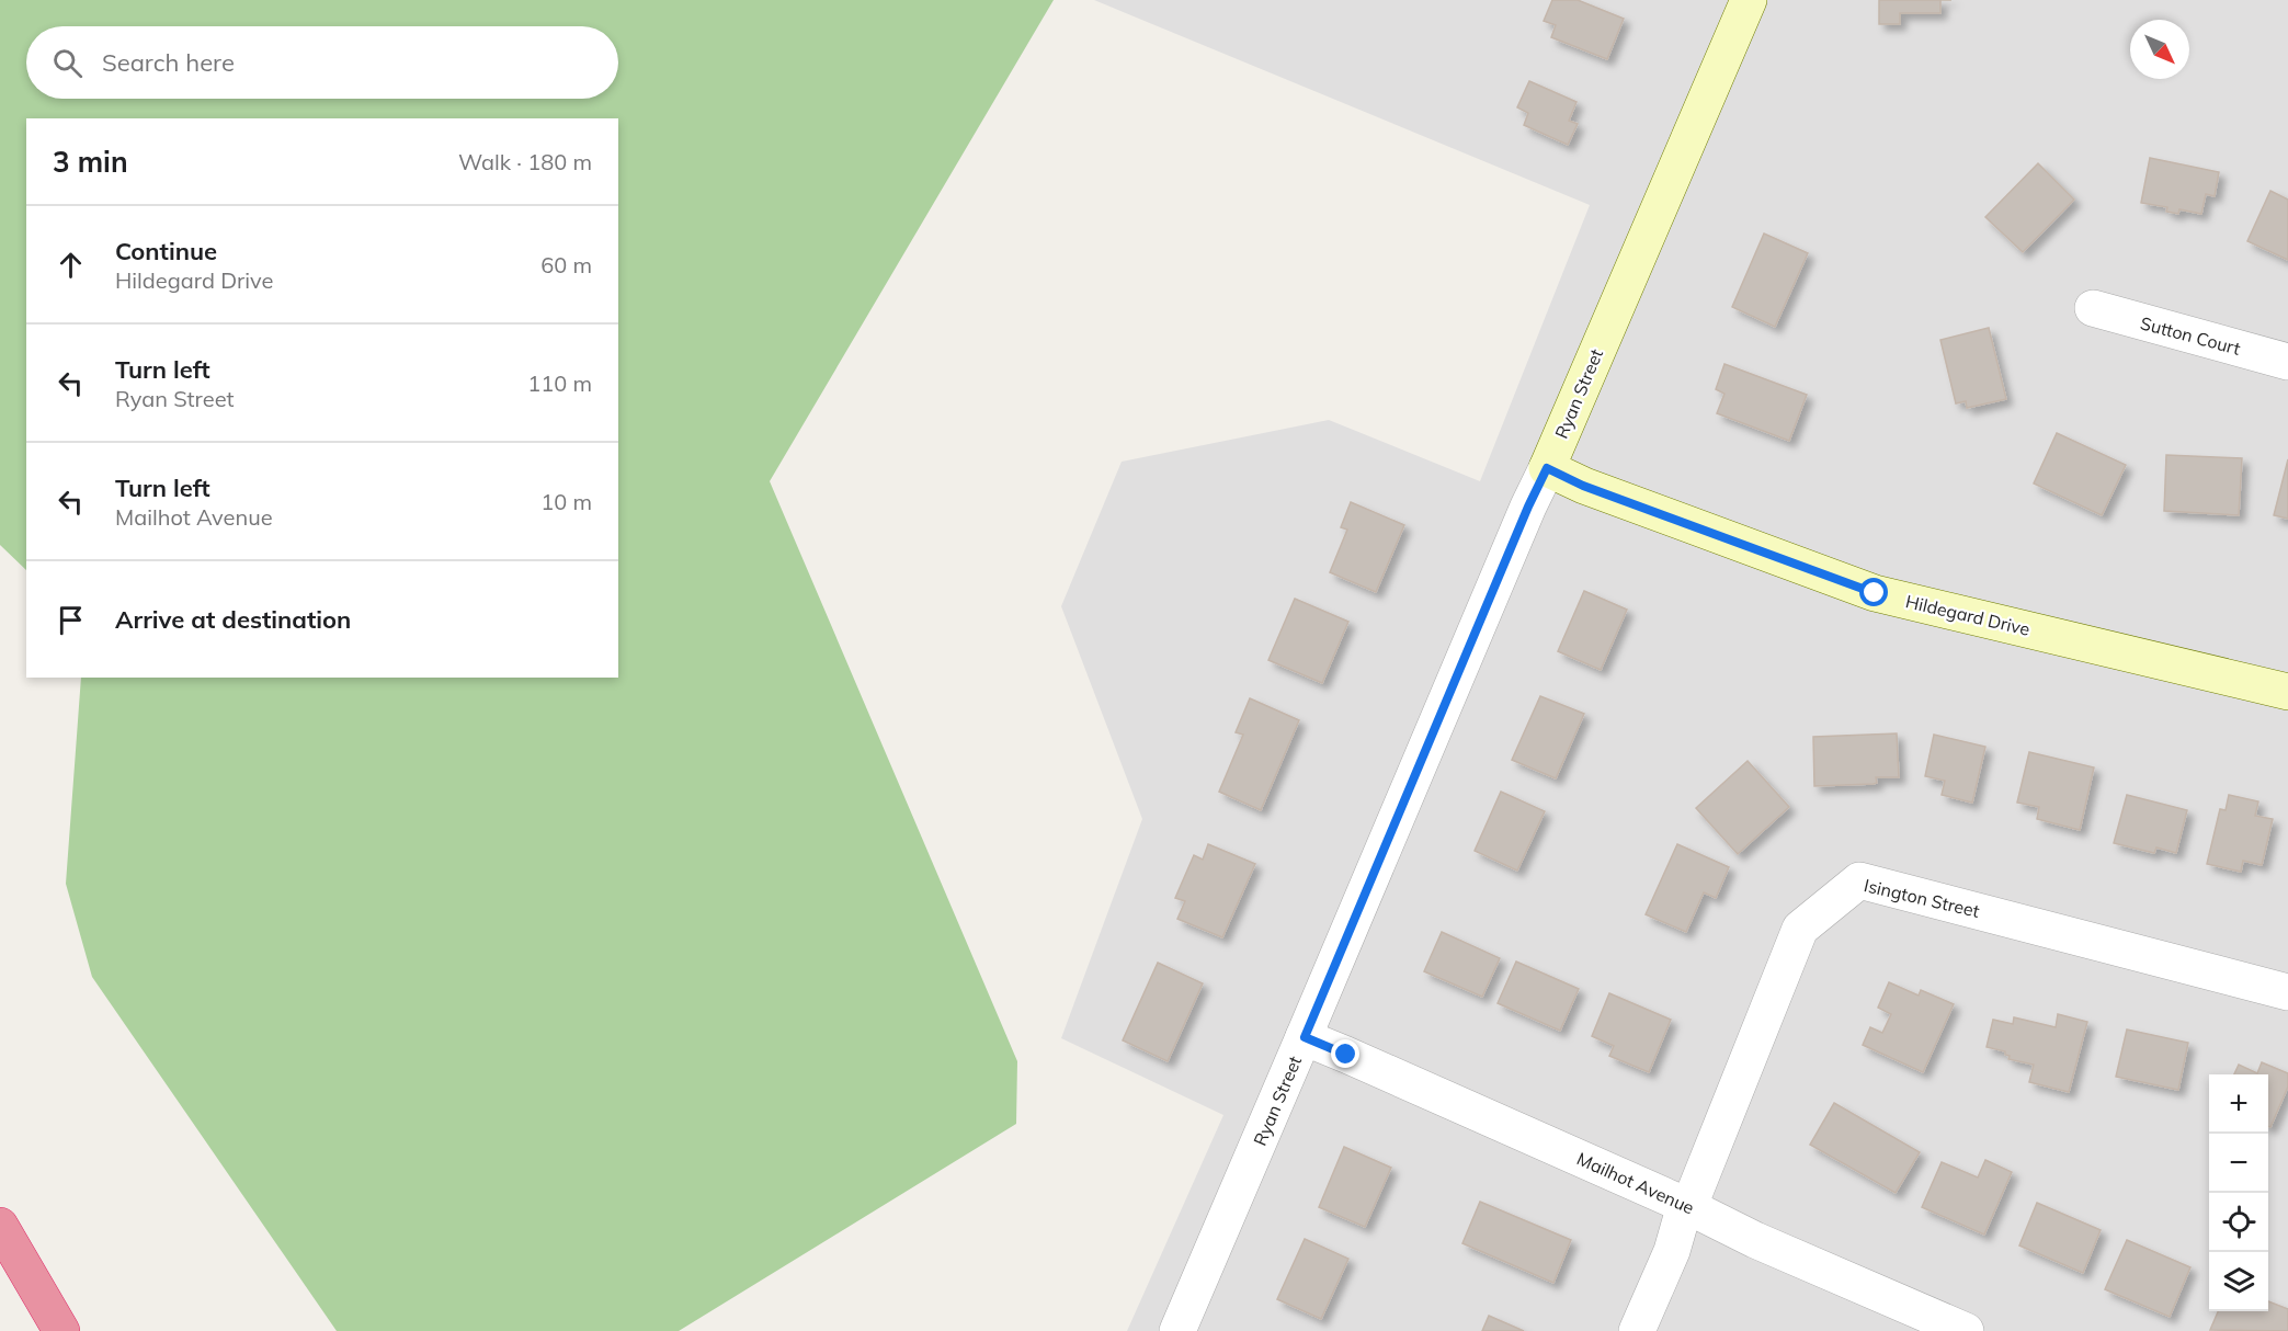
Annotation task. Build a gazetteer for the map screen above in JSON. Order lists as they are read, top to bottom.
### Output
{
  "streets": {
    "street": [
      "Sutton Court",
      "Ryan Street",
      "Hildegard Drive",
      "Isington Street",
      "Mailhot Avenue"
    ]
  },
  "crossings": [
    ["Ryan Street", "Hildegard Drive"],
    ["Ryan Street", "Mailhot Avenue"],
    ["Isington Street", "Mailhot Avenue"]
  ],
  "north": "bottom right",
  "page": {
    "search": "Search here",
    "heading": ["3 min", "Walk · 180 m"],
    "list": [
      ["Continue", "Hildegard Drive", "60 m"],
      ["Turn left", "Ryan Street", "110 m"],
      ["Turn left", "Mailhot Avenue", "10 m"],
      "Arrive at destination"
    ],
    "map_buttons": ["+", "−"]
  }
}
